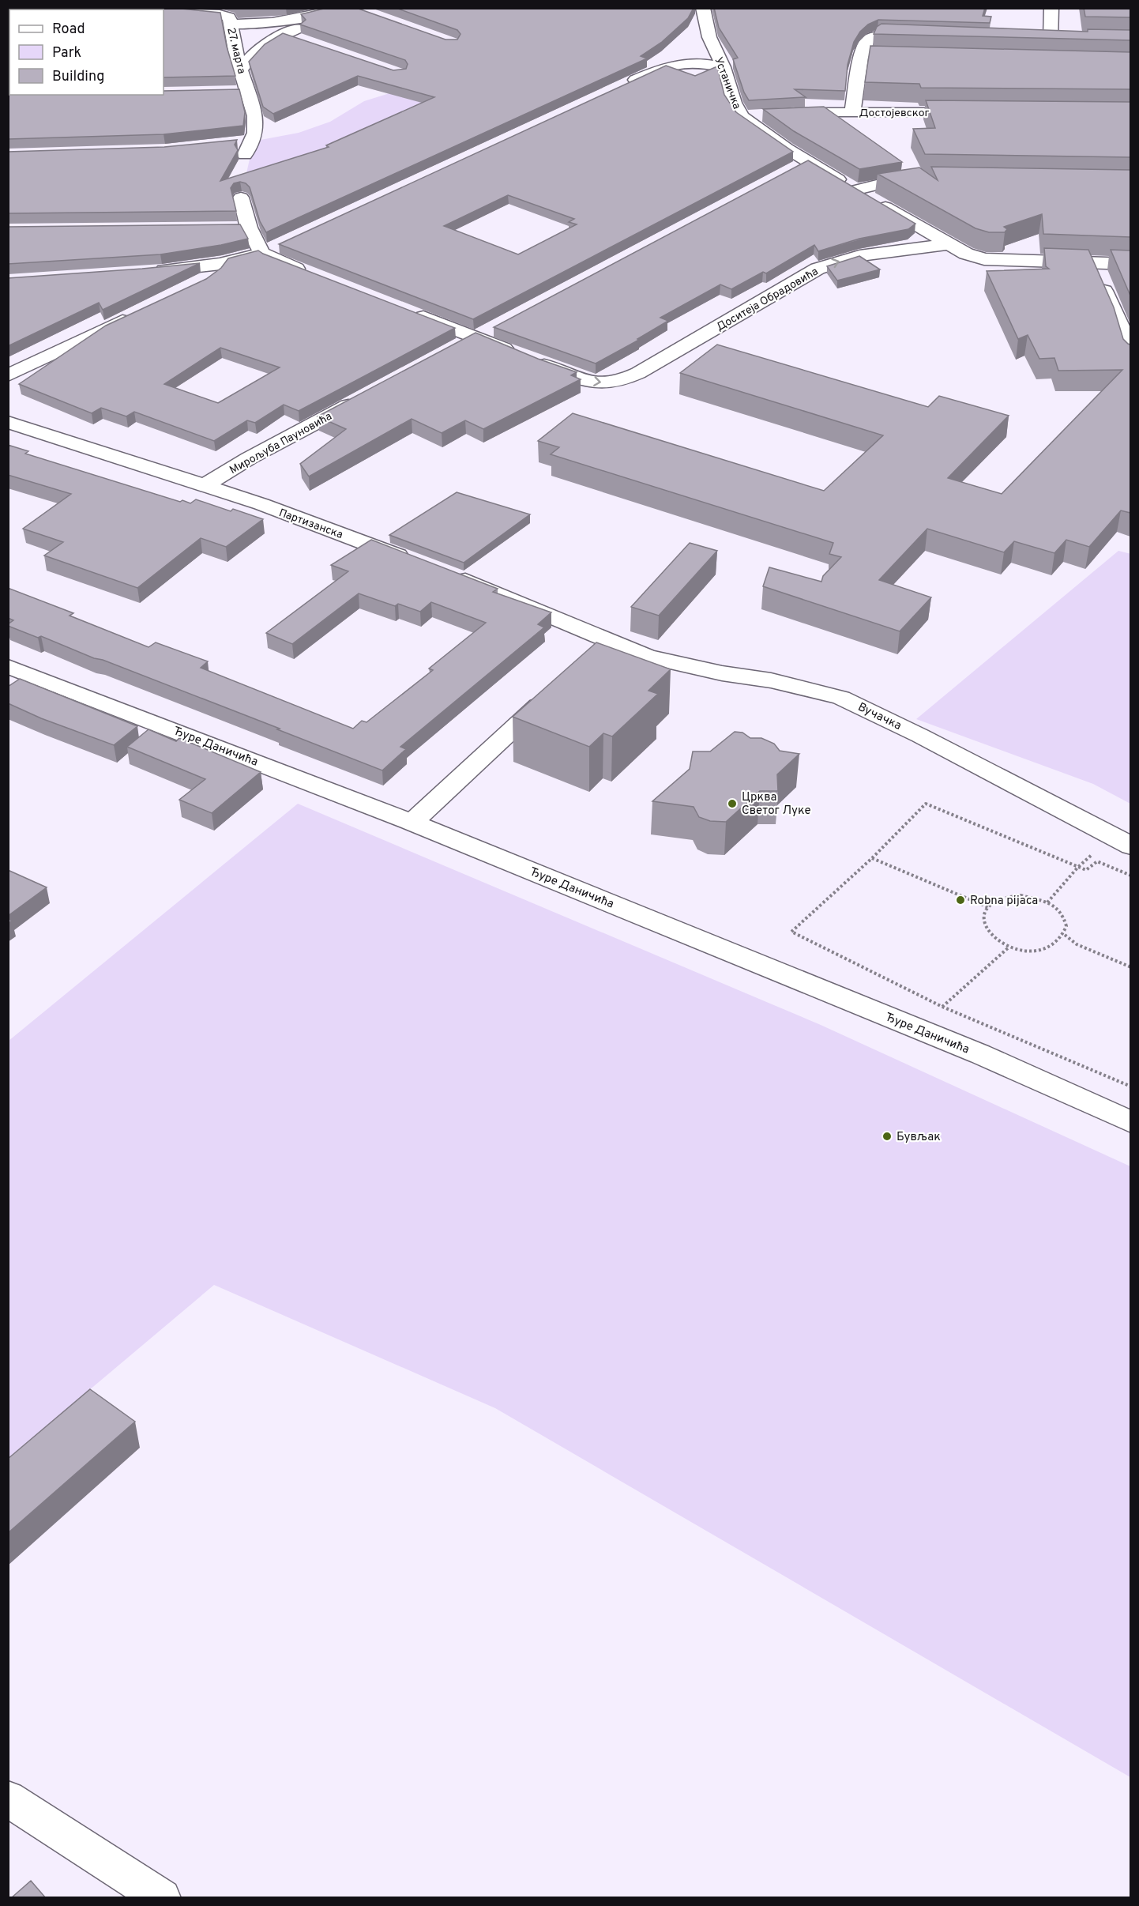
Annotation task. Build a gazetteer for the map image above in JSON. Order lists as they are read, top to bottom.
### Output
{
  "streets": {
    "street": [
      "27. марта",
      "Устаничка",
      "Достојевског",
      "Доситеја Обрадовића",
      "Мирољуба Пауновића",
      "Партизанска",
      "Вучачка",
      "Ђуре Даничића"
    ]
  },
  "crossings": [
    ["Устаничка", "Доситеја Обрадовића"],
    ["Мирољуба Пауновића", "Партизанска"]
  ],
  "places": ["Црква Светог Луке", "Robna pijaca", "Бувљак"],
  "legend": ["Road", "Park", "Building"]
}
